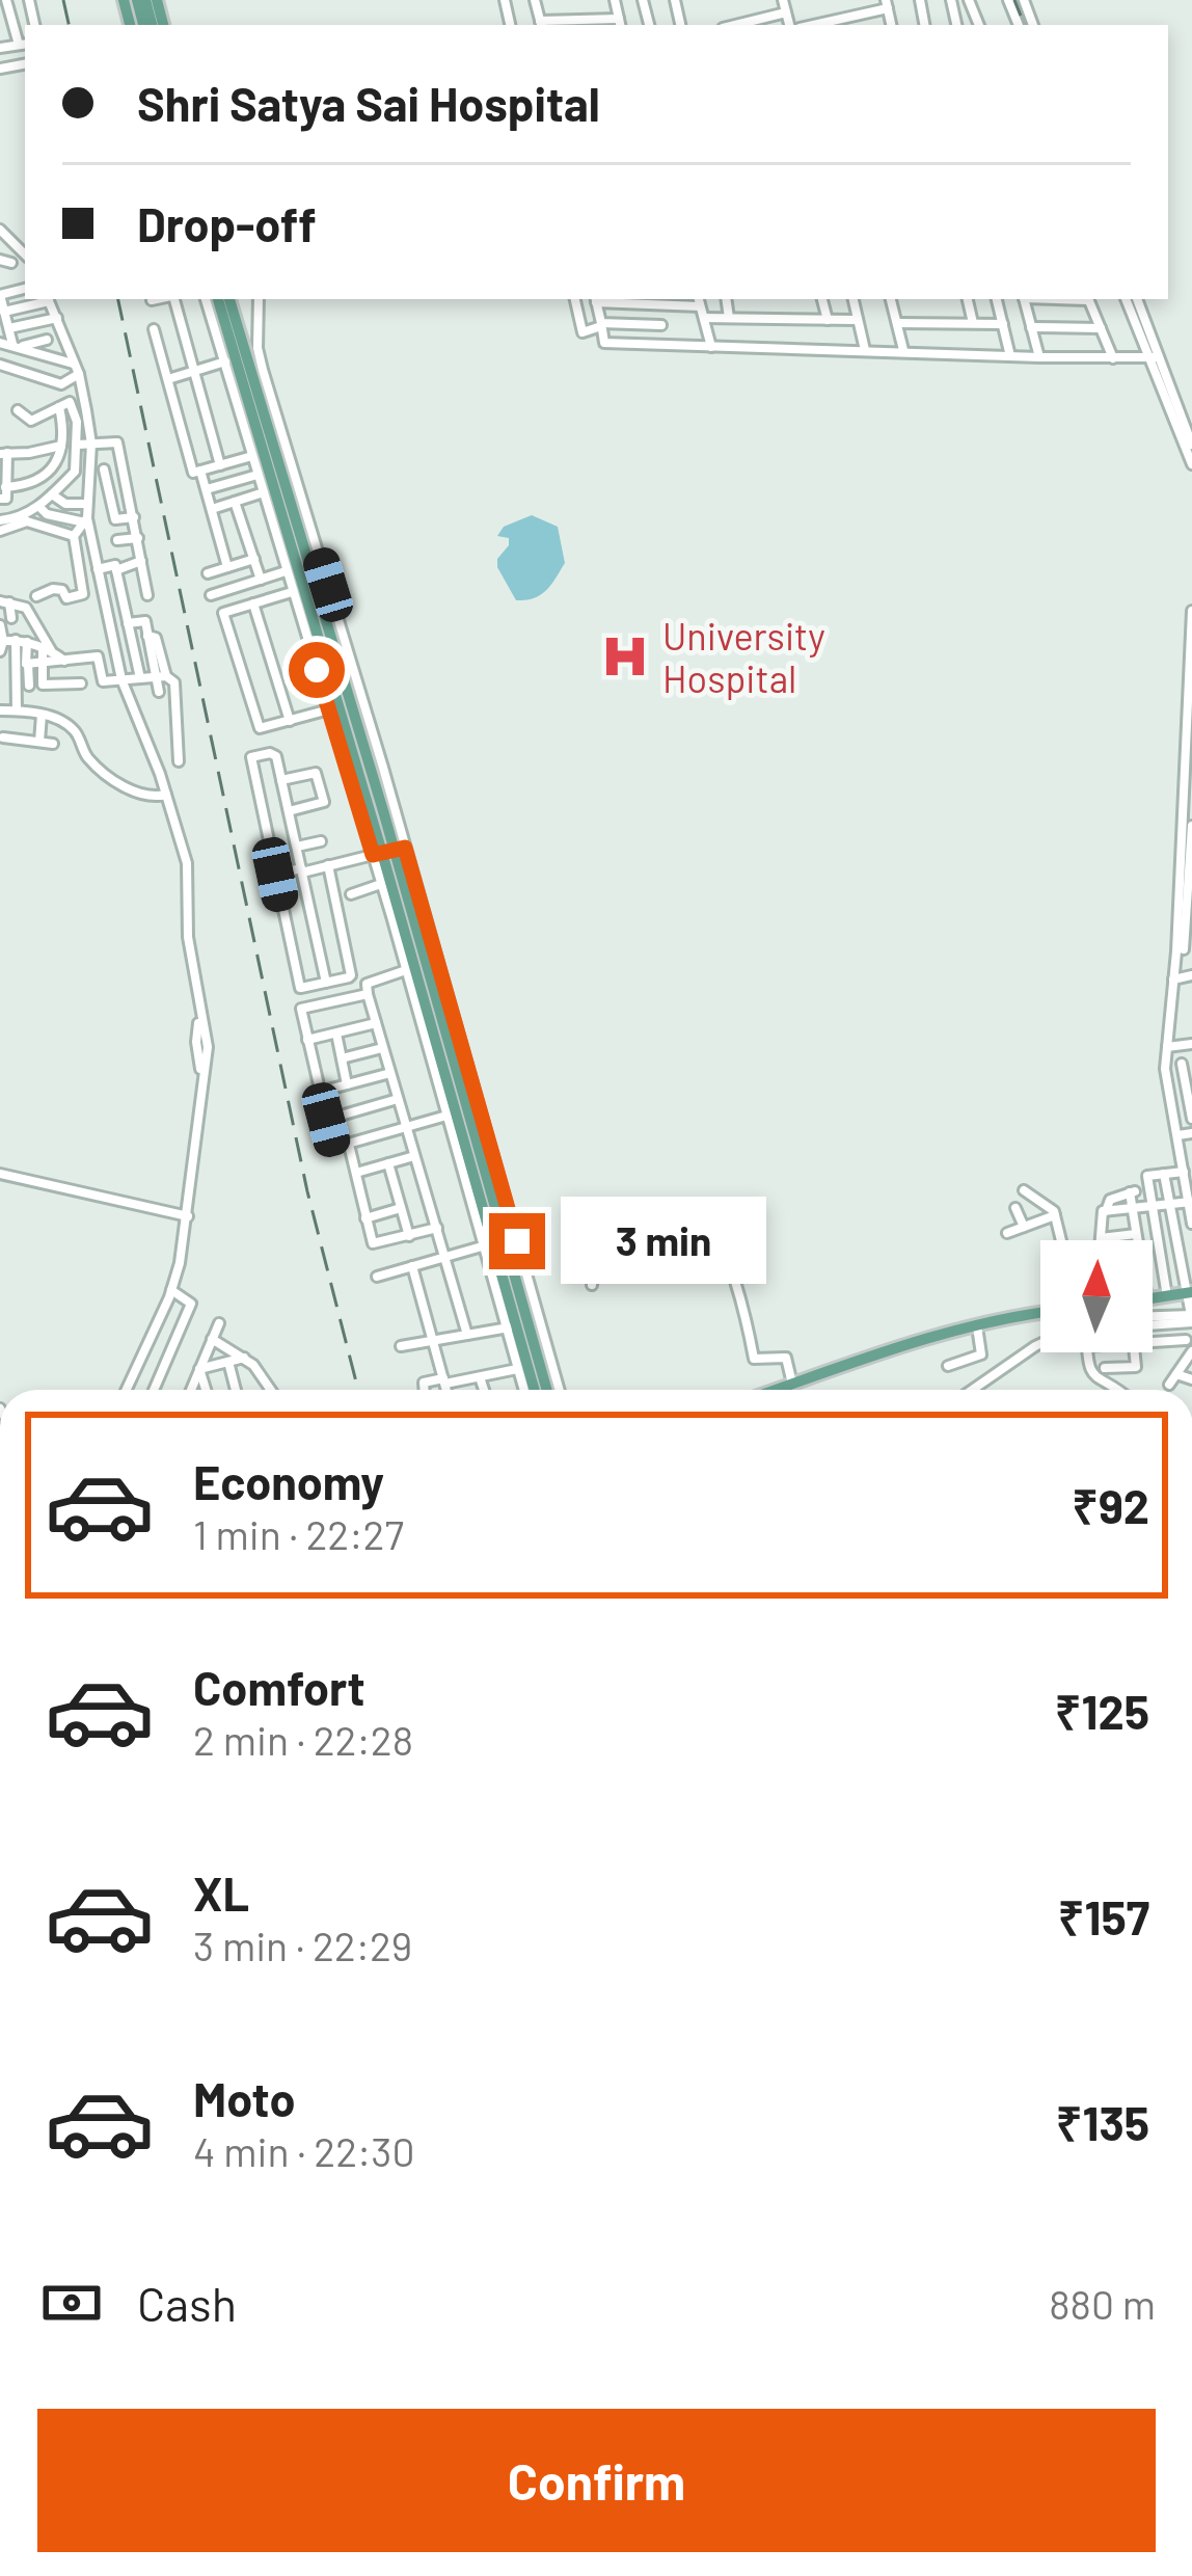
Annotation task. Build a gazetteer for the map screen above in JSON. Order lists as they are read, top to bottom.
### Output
{
  "places": {
    "hospital": ["University Hospital"]
  },
  "north": "top",
  "page": {
    "banner": ["Shri Satya Sai Hospital", "Drop-off"],
    "bubble": "3 min",
    "list": [
      {
        "name": "Economy",
        "note": "1 min · 22:27",
        "value": "₹92"
      },
      {
        "name": "Comfort",
        "note": "2 min · 22:28",
        "value": "₹125"
      },
      {
        "name": "XL",
        "note": "3 min · 22:29",
        "value": "₹157"
      },
      {
        "name": "Moto",
        "note": "4 min · 22:30",
        "value": "₹135"
      }
    ],
    "pay": ["Cash", "880 m"],
    "buttons": "Confirm"
  }
}
